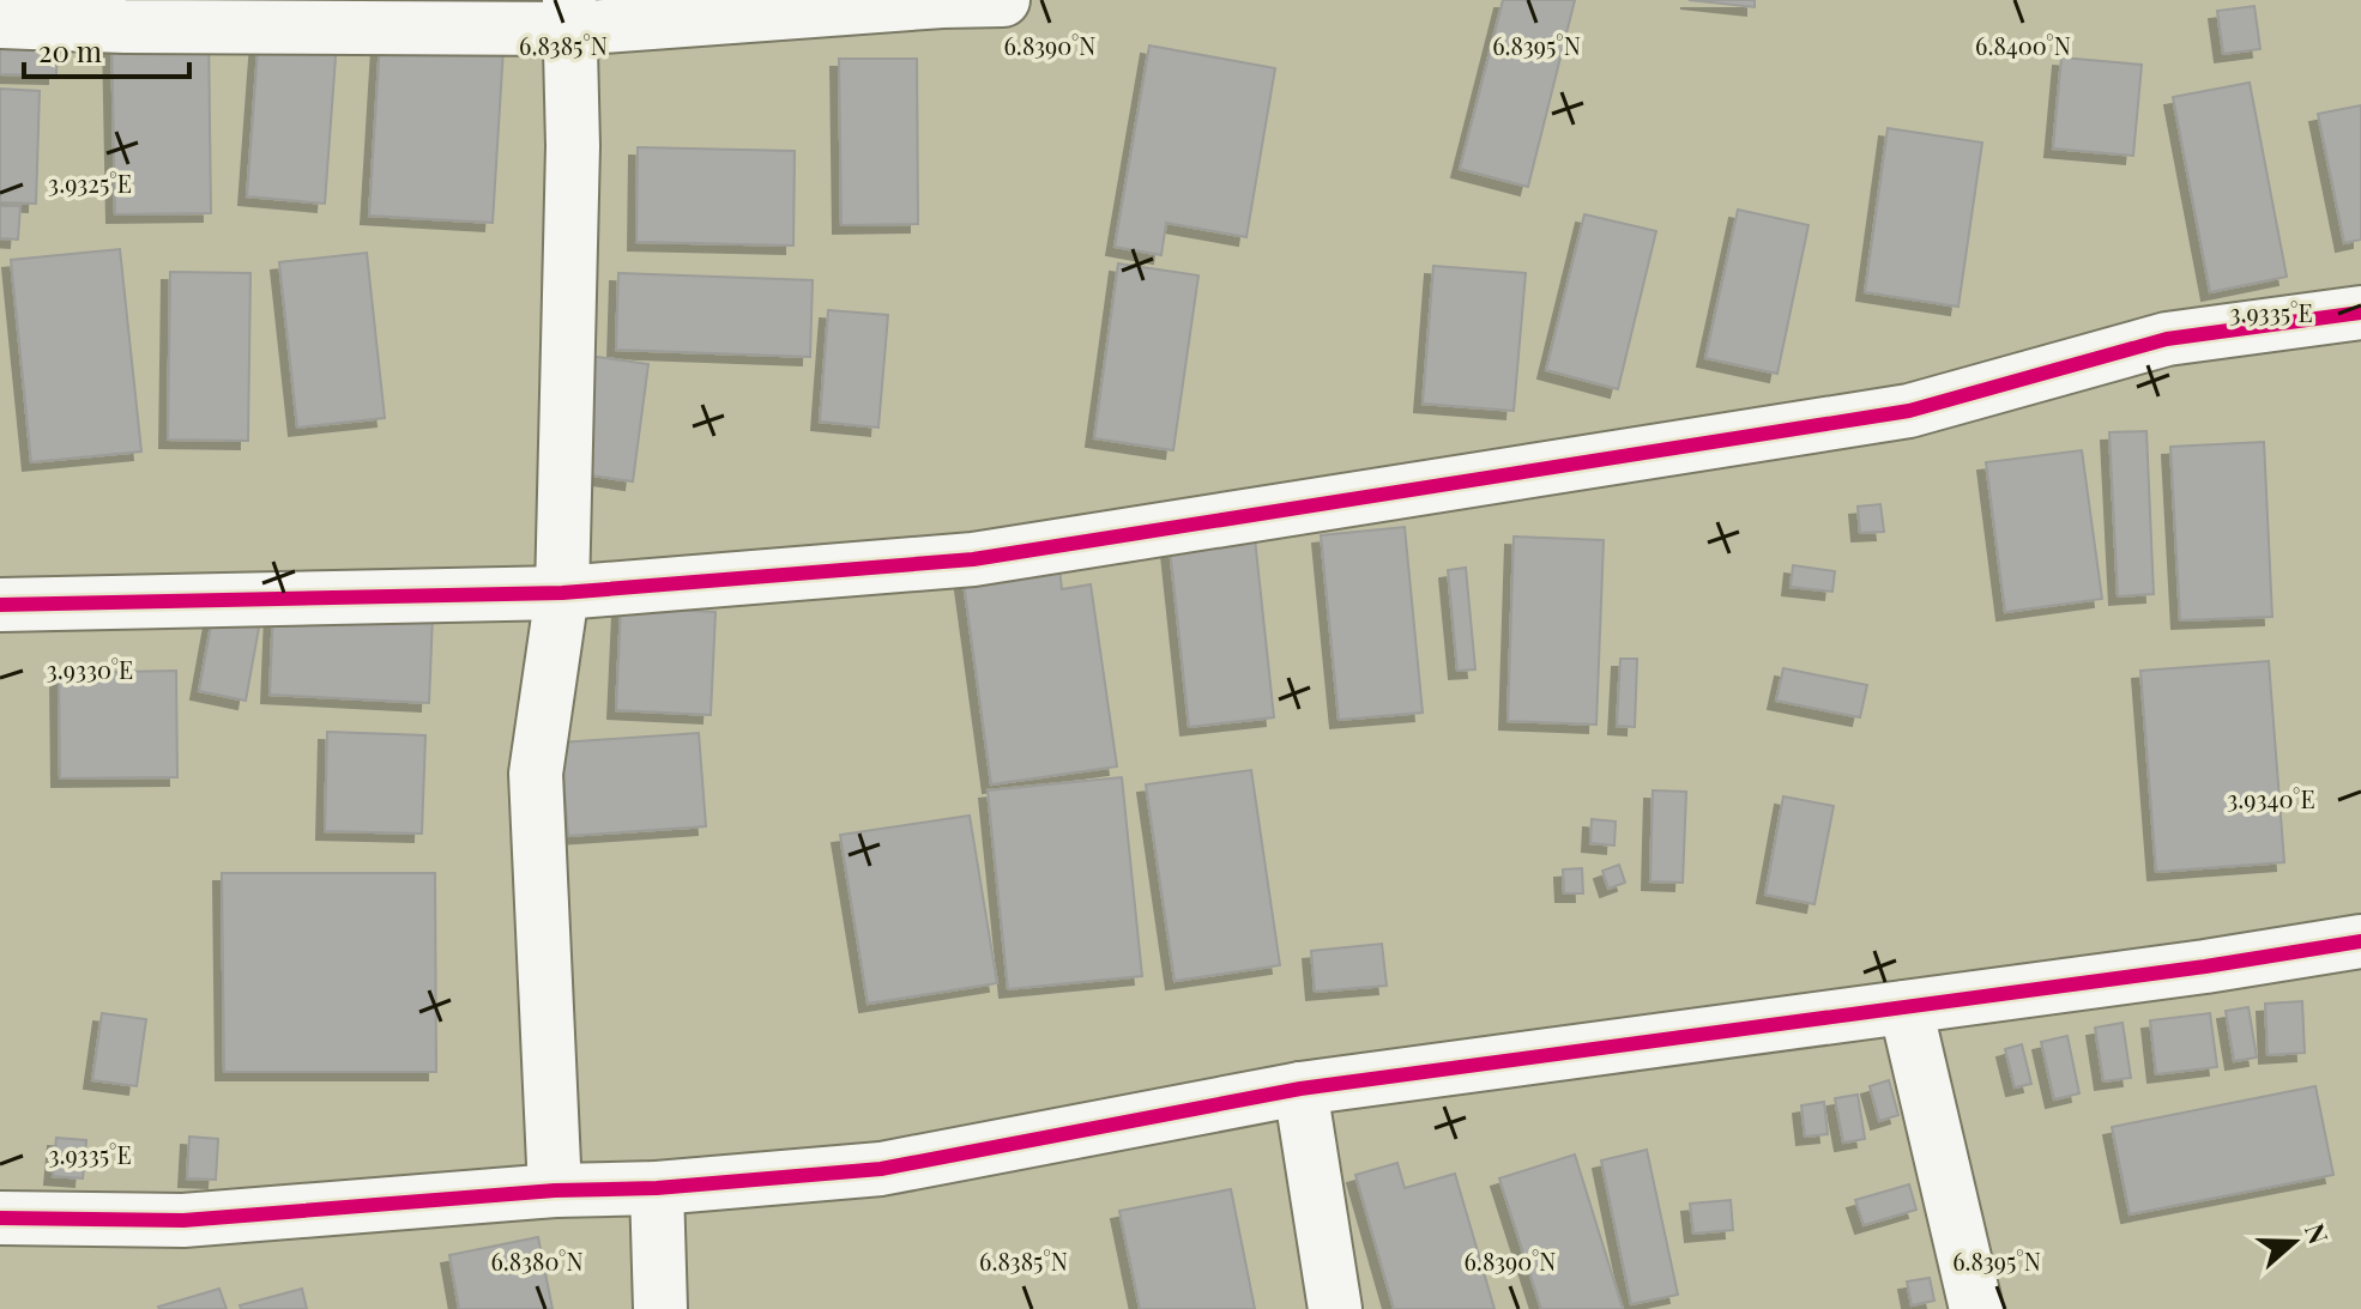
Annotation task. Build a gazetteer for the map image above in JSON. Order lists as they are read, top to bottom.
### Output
{
  "scale_bar": "20 m",
  "north": "right",
  "coordinates": [
    "6.8400°N",
    "6.8385°N",
    "6.8390°N",
    "6.8395°N",
    "3.9325°E",
    "3.9335°E",
    "3.9330°E",
    "3.9340°E",
    "6.8380°N"
  ]
}
